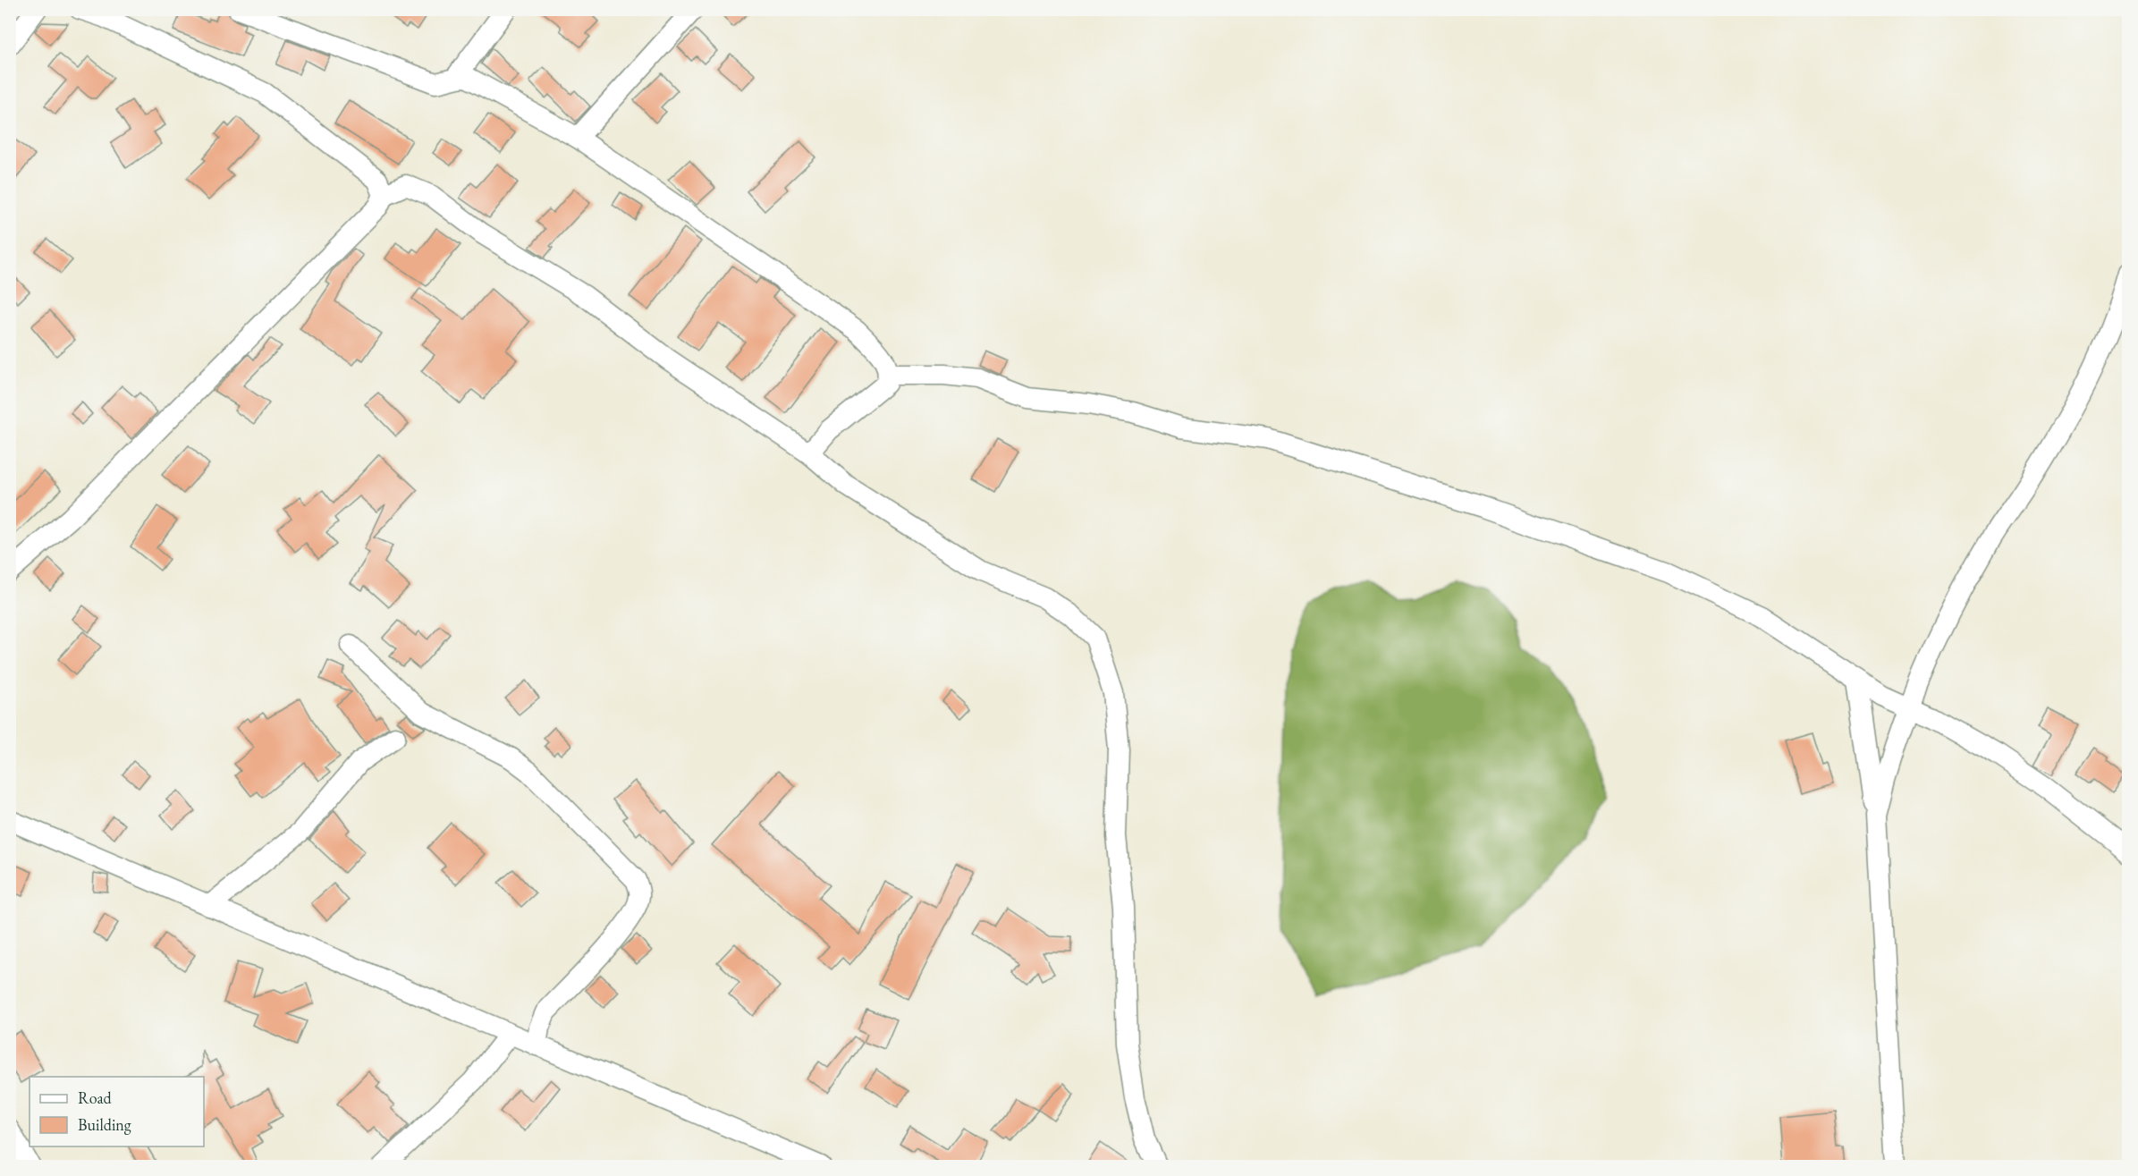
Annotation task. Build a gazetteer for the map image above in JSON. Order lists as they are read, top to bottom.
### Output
{
  "legend": ["Road", "Building"]
}
